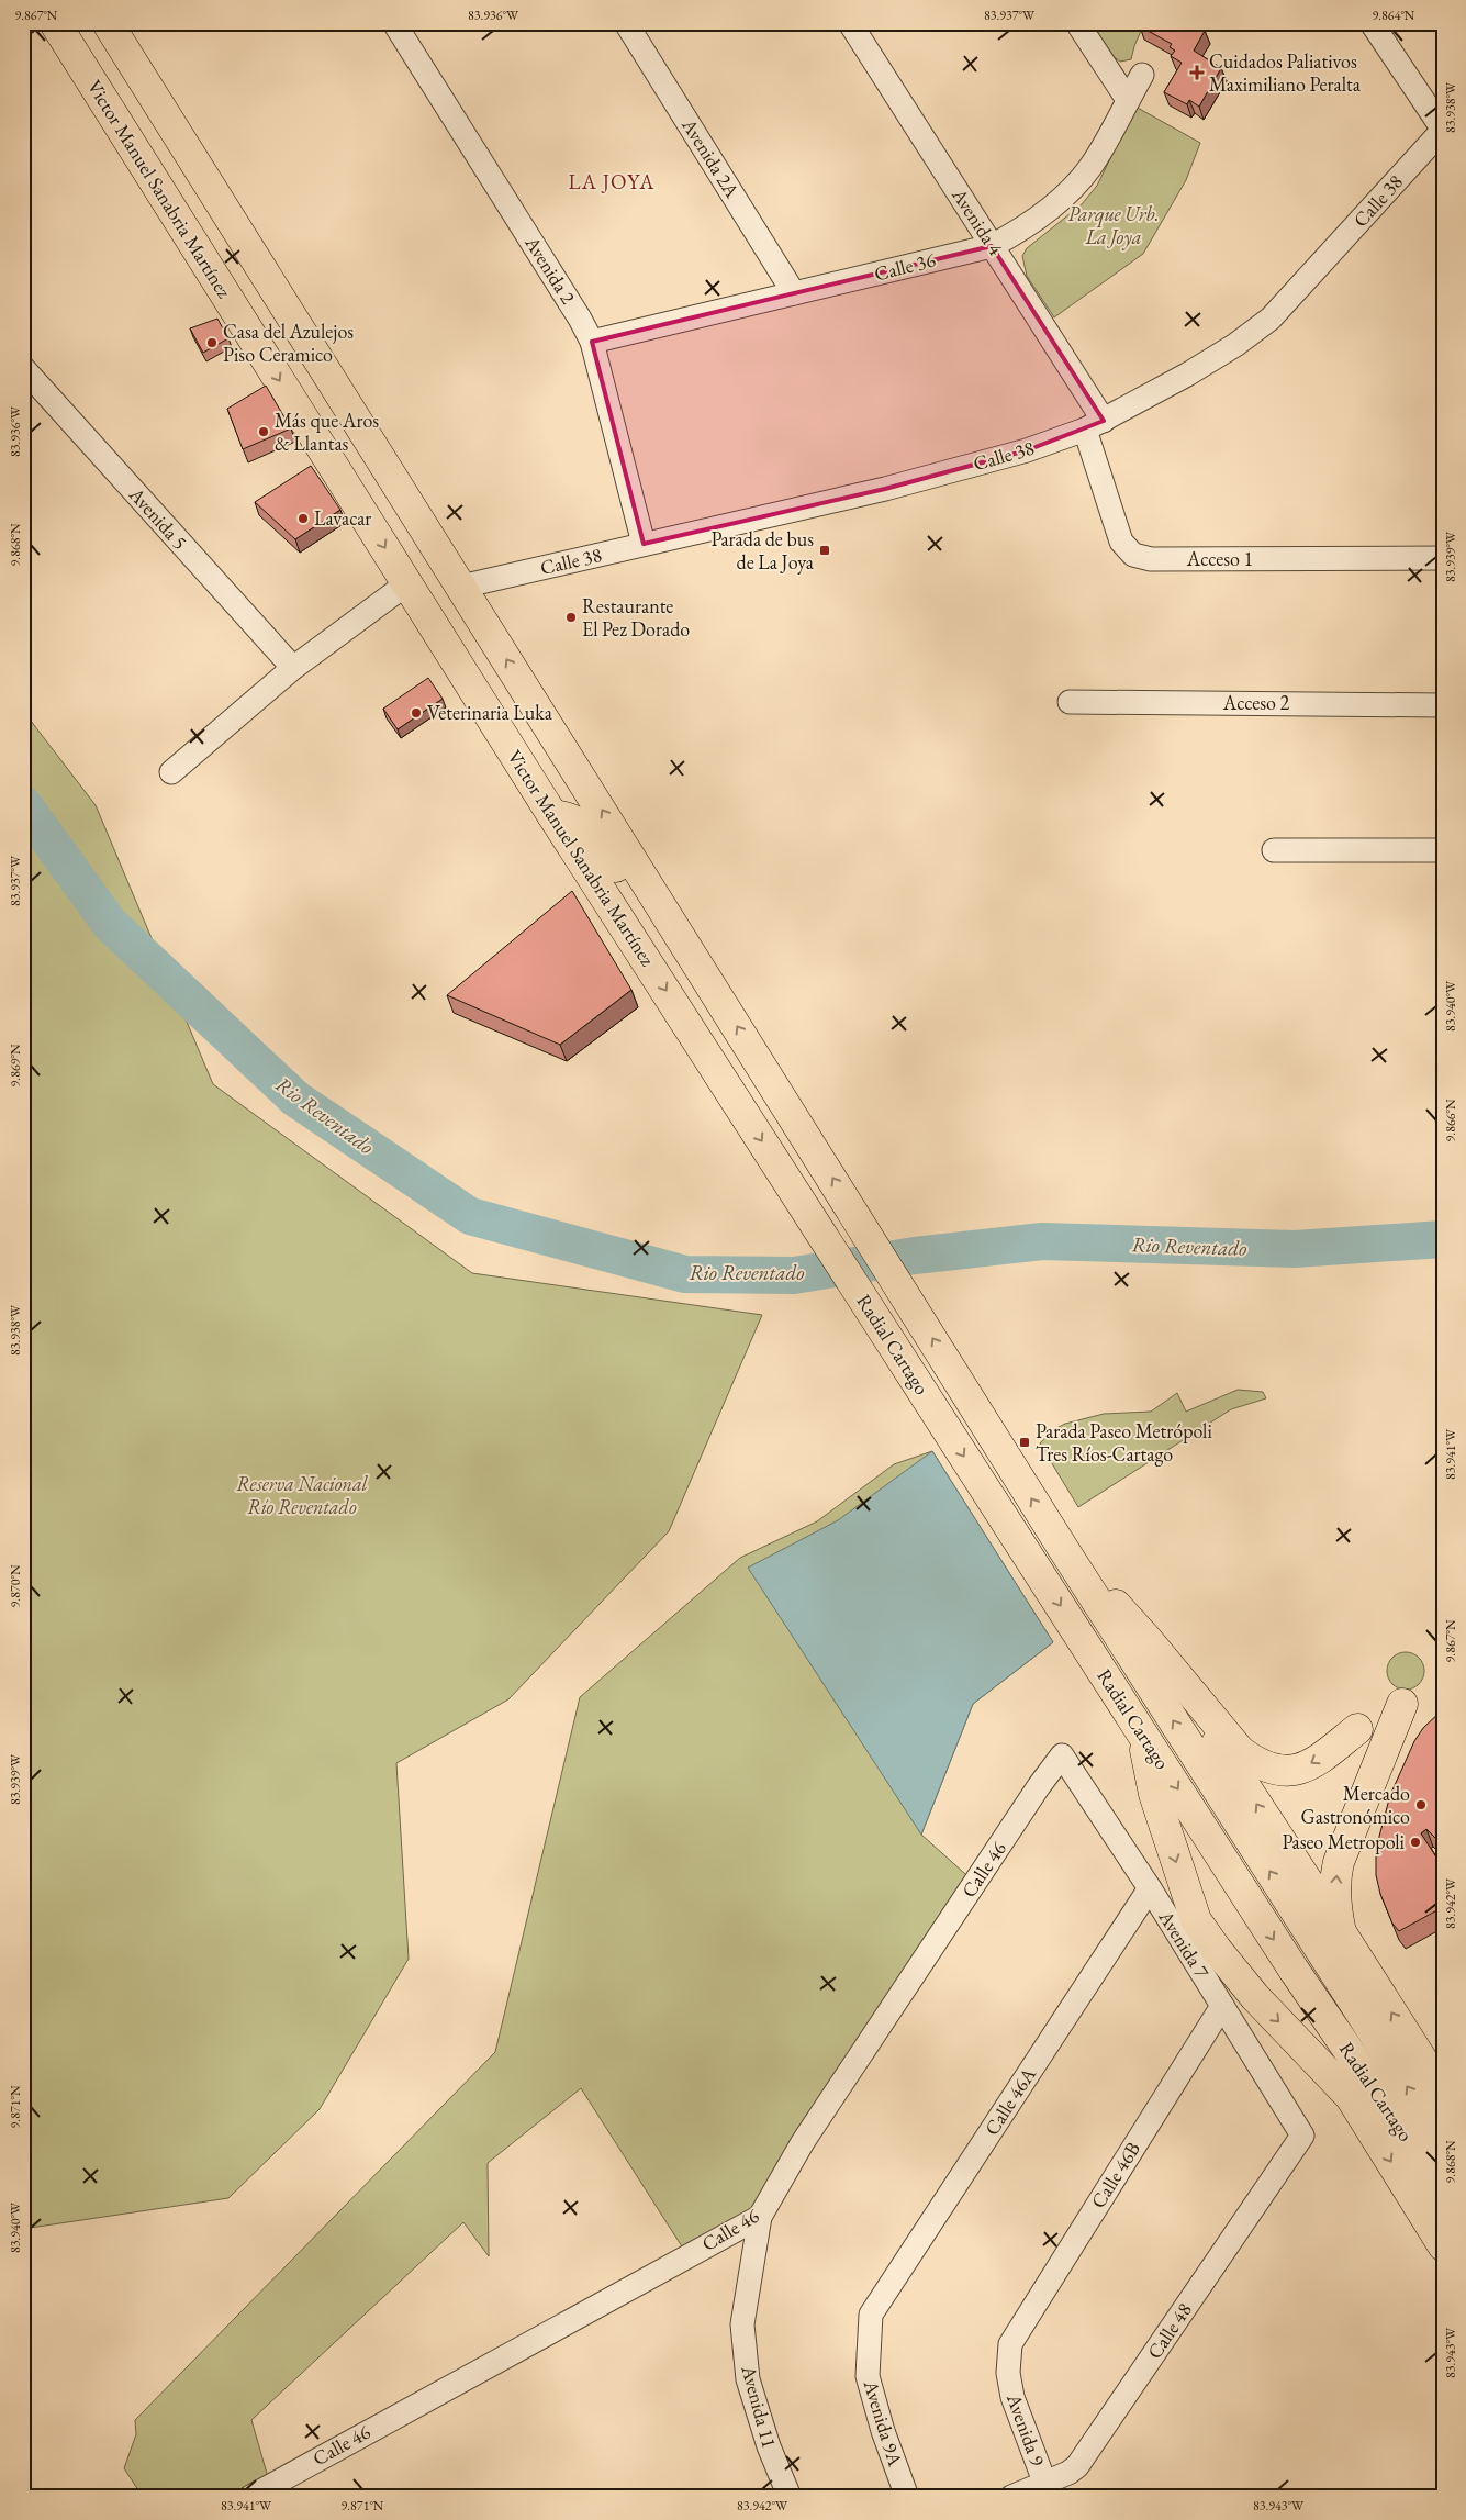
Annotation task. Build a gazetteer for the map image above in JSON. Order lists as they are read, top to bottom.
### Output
{
  "streets": {
    "main road": ["Victor Manuel Sanabria Martínez", "Radial Cartago"],
    "street": [
      "Avenida 2A",
      "Calle 38",
      "Avenida 4",
      "Calle 36",
      "Avenida 2",
      "Avenida 5",
      "Acceso 1",
      "Acceso 2",
      "Calle 46",
      "Avenida 7",
      "Calle 46A",
      "Calle 46B",
      "Calle 48",
      "Avenida 11",
      "Avenida 9A",
      "Avenida 9"
    ]
  },
  "crossings": [
    ["Avenida 2A", "Calle 36"],
    ["Victor Manuel Sanabria Martínez", "Radial Cartago"],
    ["Calle 38", "Avenida 4"],
    ["Calle 38", "Avenida 2"],
    ["Calle 38", "Acceso 1"],
    ["Avenida 4", "Calle 36"],
    ["Avenida 4", "Acceso 1"],
    ["Calle 36", "Avenida 2"],
    ["Calle 46", "Avenida 7"],
    ["Calle 46", "Avenida 11"],
    ["Avenida 7", "Calle 46A"],
    ["Avenida 7", "Calle 46B"],
    ["Avenida 7", "Calle 48"],
    ["Calle 46A", "Avenida 9A"],
    ["Calle 46B", "Avenida 9"],
    ["Calle 48", "Avenida 9"]
  ],
  "districts": ["LA JOYA"],
  "water": ["Rio Reventado"],
  "parks": ["Parque Urb. La Joya", "Reserva Nacional Río Reventado"],
  "places": {
    "health": ["Cuidados Paliativos Maximiliano Peralta"],
    "other": [
      "Casa del Azulejos Piso Ceramico",
      "Más que Aros & Llantas",
      "Lavacar",
      "Restaurante El Pez Dorado",
      "Veterinaria Luka",
      "Mercado Gastronómico",
      "Paseo Metropoli"
    ],
    "transit": ["Parada de bus de La Joya", "Parada Paseo Metrópoli Tres Ríos-Cartago"]
  },
  "coordinates": [
    "9.867°N",
    "83.936°W",
    "83.937°W",
    "9.864°N",
    "83.938°W",
    "9.868°N",
    "83.939°W",
    "83.940°W",
    "9.869°N",
    "9.866°N",
    "83.941°W",
    "9.870°N",
    "83.942°W",
    "9.871°N",
    "83.943°W"
  ]
}
